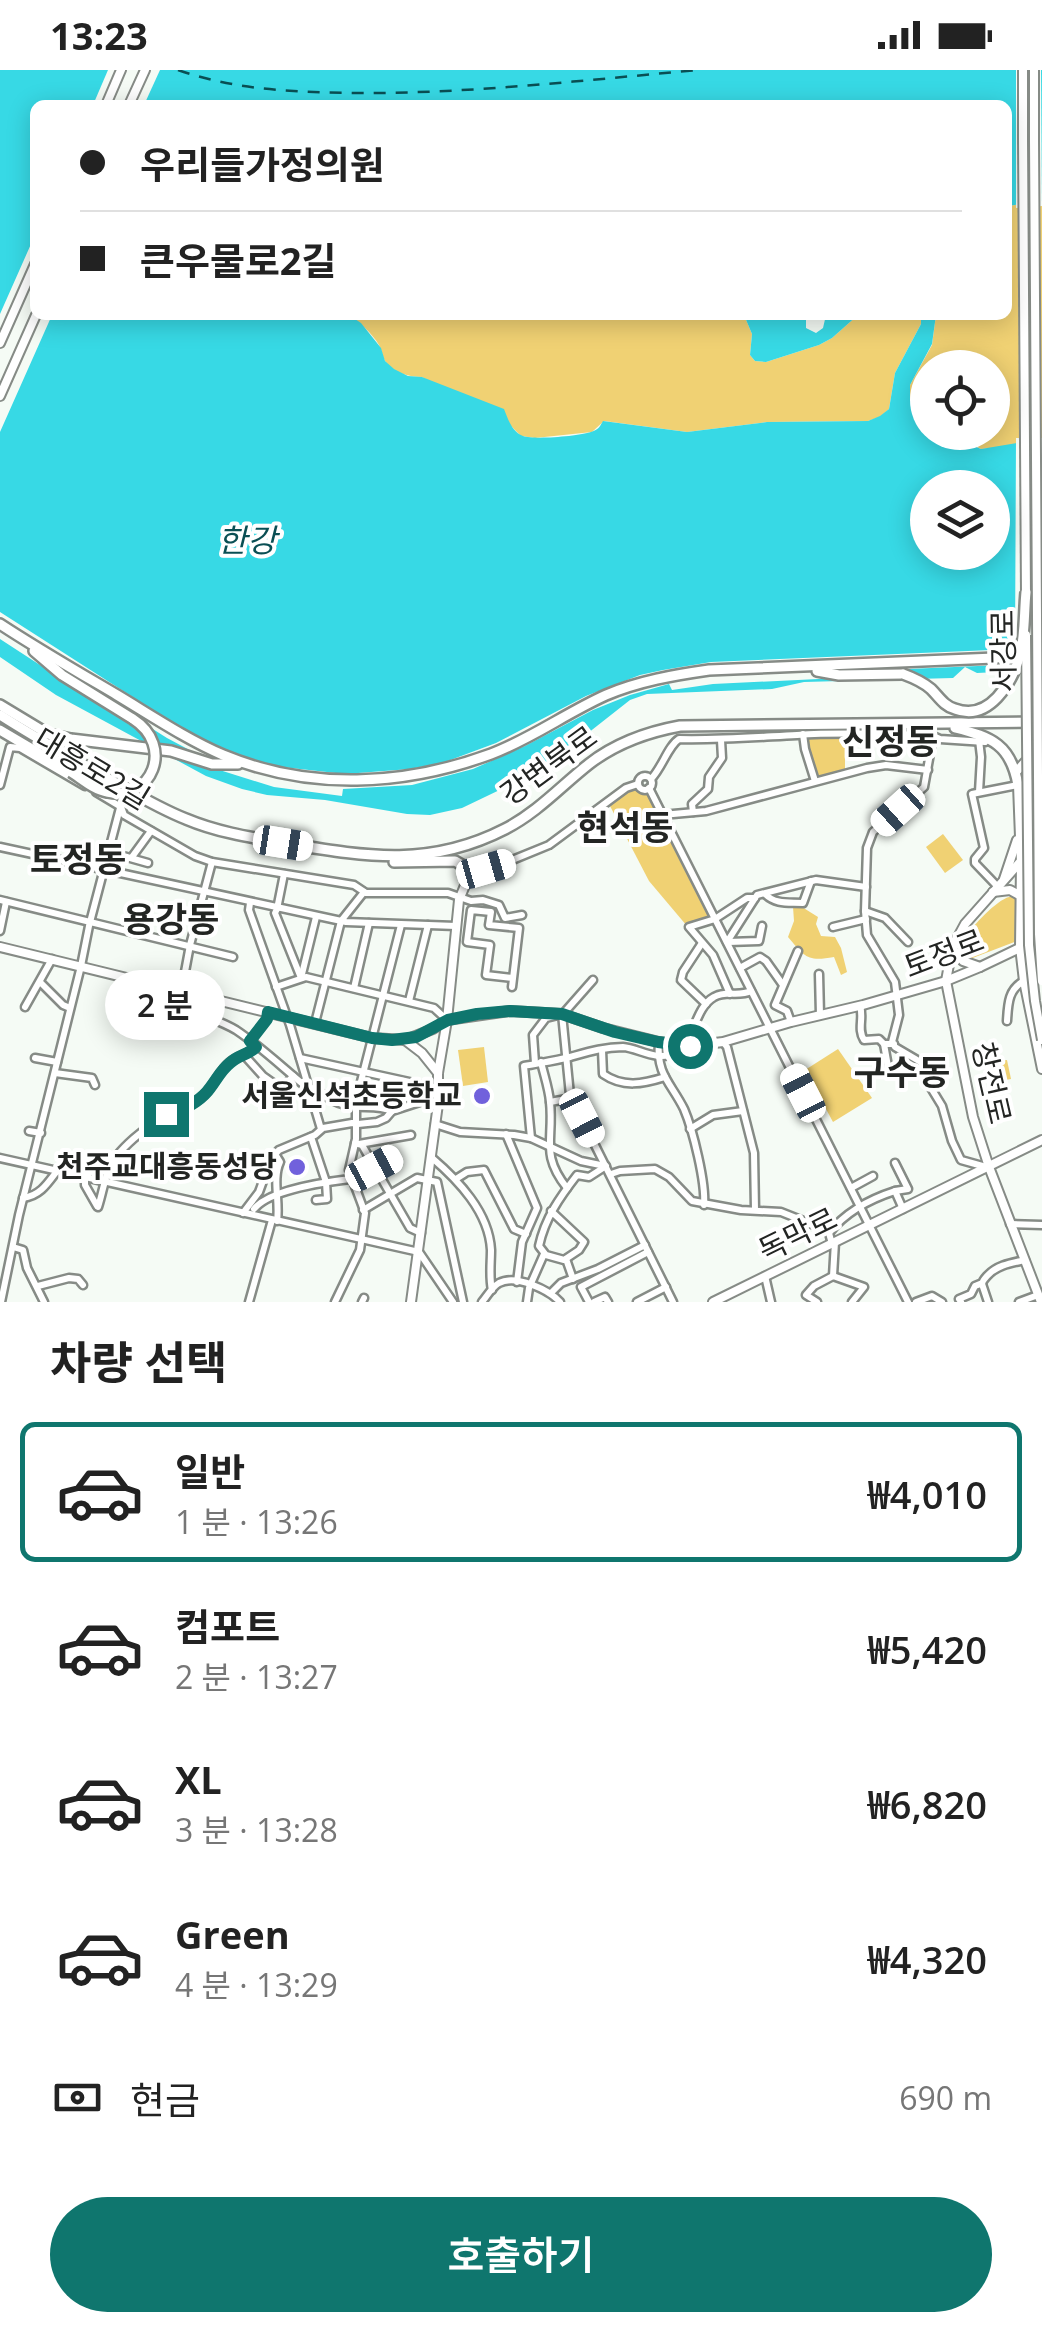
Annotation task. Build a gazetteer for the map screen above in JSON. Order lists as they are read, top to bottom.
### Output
{
  "streets": {
    "highway": ["강변북로"],
    "main road": [
      "서강로",
      "토정로",
      "창전로",
      "독막로"
    ],
    "street": ["대흥로2길"]
  },
  "crossings": [
    ["토정로", "창전로"],
    ["창전로", "독막로"]
  ],
  "districts": [
    "신정동",
    "현석동",
    "토정동",
    "용강동",
    "구수동"
  ],
  "water": ["한강"],
  "places": ["서울신석초등학교", "천주교대흥동성당"],
  "page": {
    "status": "13:23",
    "banner": ["우리들가정의원", "큰우물로2길"],
    "bubble": "2 분",
    "heading": "차량 선택",
    "list": [
      {
        "name": "일반",
        "note": "1 분 · 13:26",
        "value": "₩4,010"
      },
      {
        "name": "컴포트",
        "note": "2 분 · 13:27",
        "value": "₩5,420"
      },
      {
        "name": "XL",
        "note": "3 분 · 13:28",
        "value": "₩6,820"
      },
      {
        "name": "Green",
        "note": "4 분 · 13:29",
        "value": "₩4,320"
      }
    ],
    "pay": ["현금", "690 m"],
    "buttons": "호출하기"
  }
}
